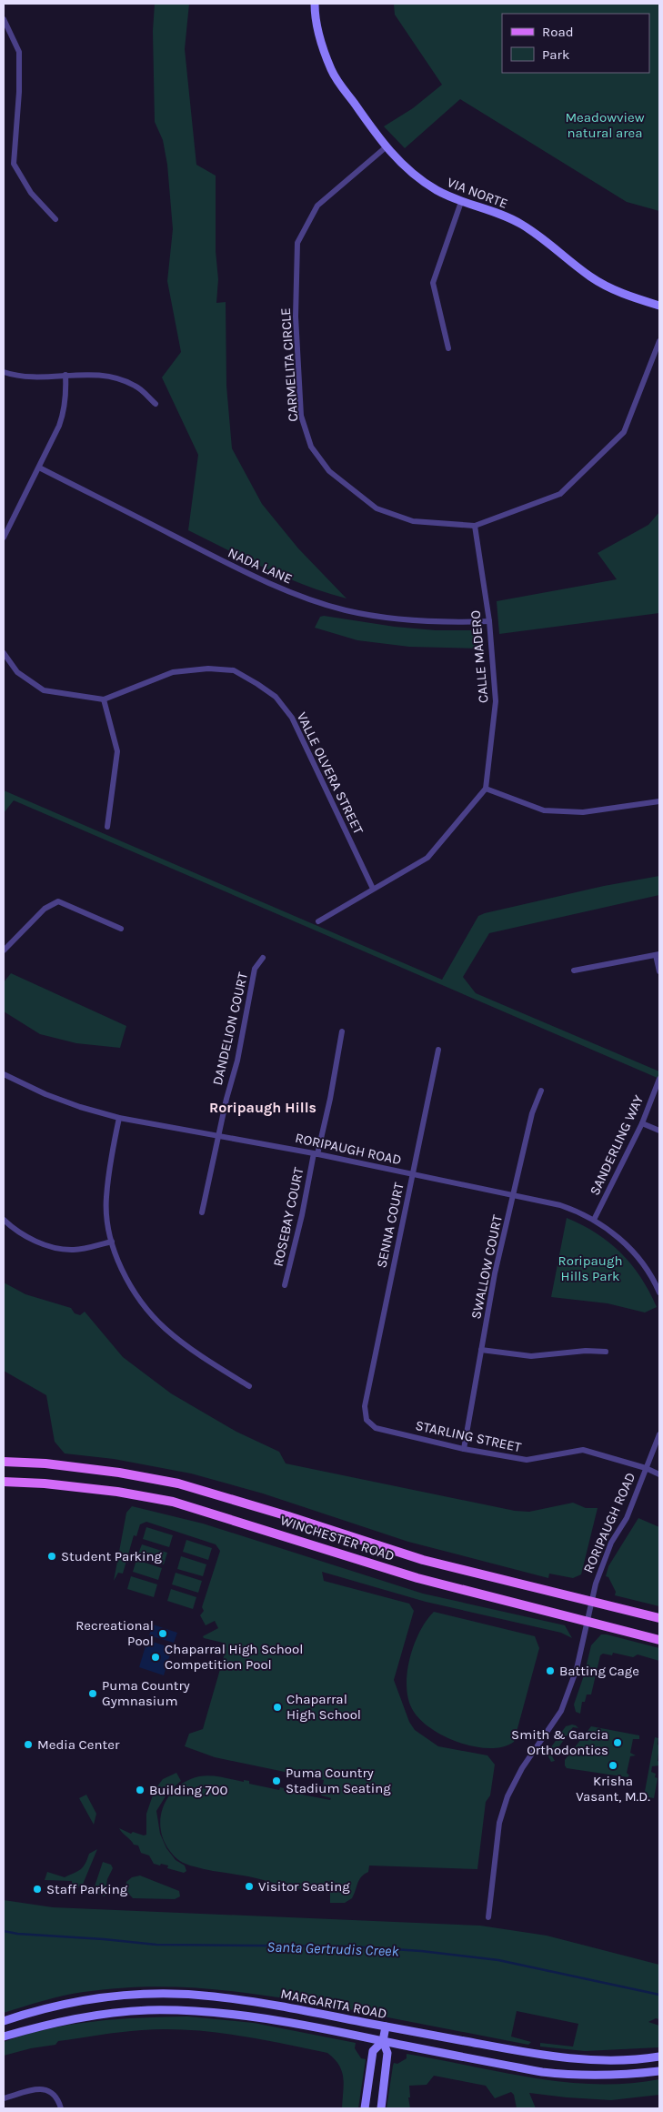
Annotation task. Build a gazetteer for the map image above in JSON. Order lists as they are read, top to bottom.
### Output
{
  "streets": {
    "main road": ["VIA NORTE", "WINCHESTER ROAD", "MARGARITA ROAD"],
    "street": [
      "CARMELITA CIRCLE",
      "NADA LANE",
      "CALLE MADERO",
      "VALLE OLVERA STREET",
      "DANDELION COURT",
      "SANDERLING WAY",
      "RORIPAUGH ROAD",
      "ROSEBAY COURT",
      "SENNA COURT",
      "SWALLOW COURT",
      "STARLING STREET"
    ]
  },
  "crossings": [
    ["VIA NORTE", "CARMELITA CIRCLE"],
    ["CARMELITA CIRCLE", "CALLE MADERO"],
    ["NADA LANE", "CALLE MADERO"],
    ["DANDELION COURT", "RORIPAUGH ROAD"],
    ["SANDERLING WAY", "RORIPAUGH ROAD"],
    ["RORIPAUGH ROAD", "ROSEBAY COURT"],
    ["RORIPAUGH ROAD", "SENNA COURT"],
    ["RORIPAUGH ROAD", "SWALLOW COURT"],
    ["RORIPAUGH ROAD", "STARLING STREET"],
    ["RORIPAUGH ROAD", "WINCHESTER ROAD"],
    ["SENNA COURT", "STARLING STREET"],
    ["SWALLOW COURT", "STARLING STREET"]
  ],
  "districts": ["Roripaugh Hills"],
  "water": ["Santa Gertrudis Creek"],
  "parks": ["Meadowview natural area", "Roripaugh Hills Park"],
  "places": [
    "Student Parking",
    "Recreational Pool",
    "Chaparral High School Competition Pool",
    "Batting Cage",
    "Puma Country Gymnasium",
    "Chaparral High School",
    "Smith & Garcia Orthodontics",
    "Media Center",
    "Krisha Vasant, M.D.",
    "Puma Country Stadium Seating",
    "Building 700",
    "Visitor Seating",
    "Staff Parking"
  ],
  "legend": ["Road", "Park"]
}
